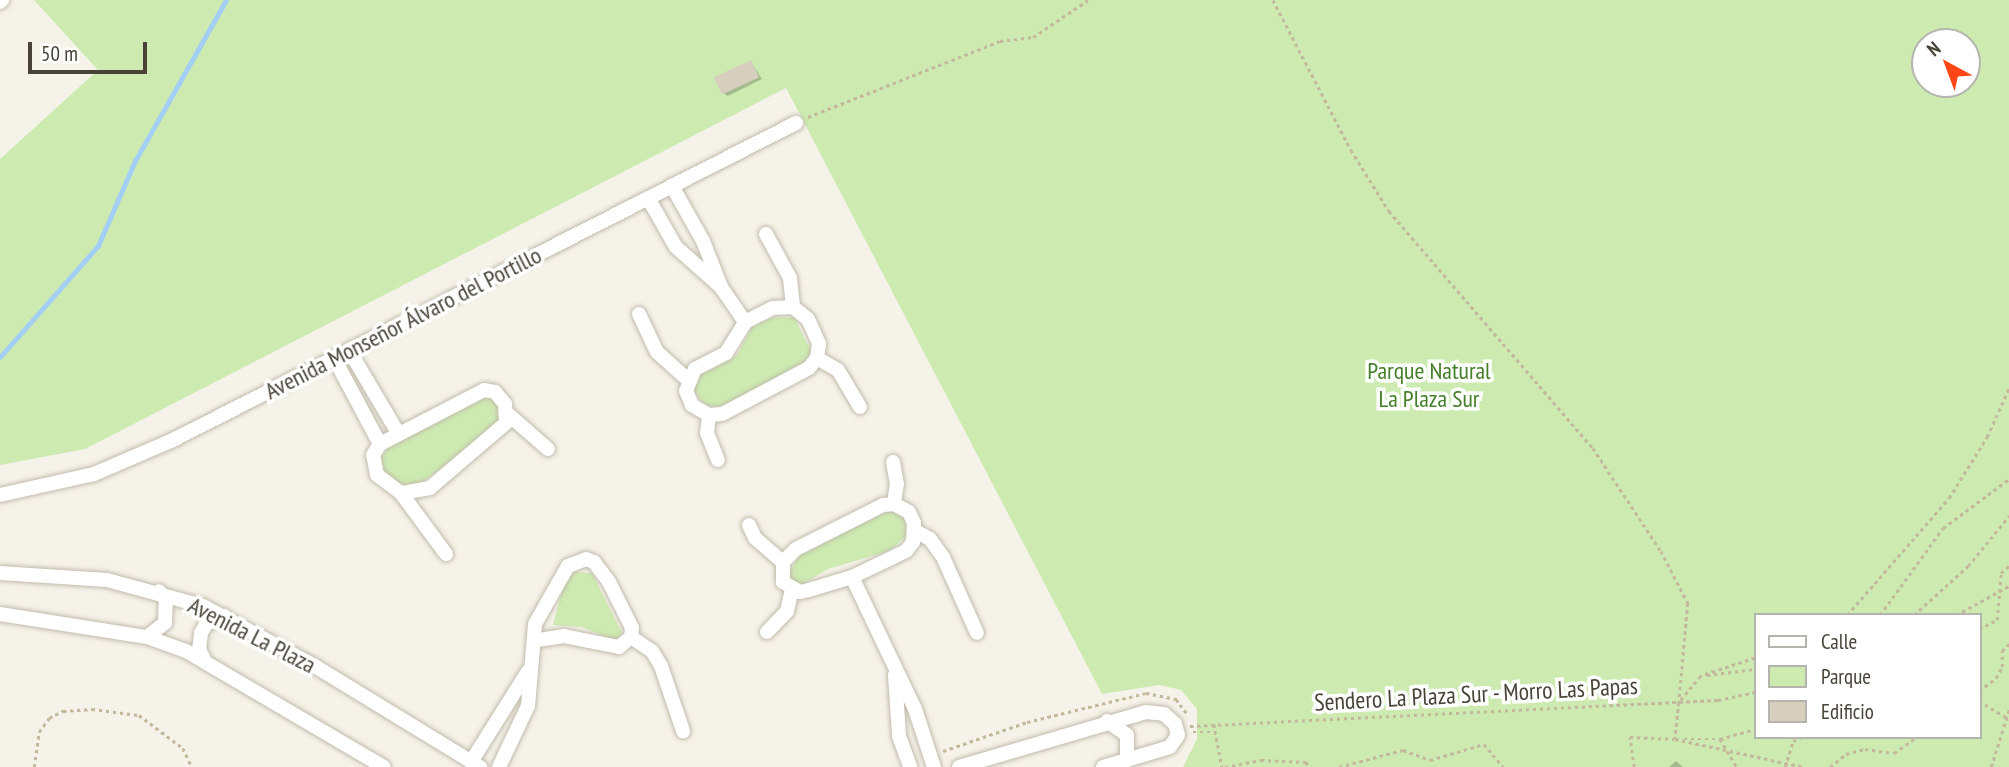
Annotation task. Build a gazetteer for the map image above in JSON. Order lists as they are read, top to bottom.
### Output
{
  "streets": {
    "street": ["Avenida Monseñor Álvaro del Portillo", "Avenida La Plaza"],
    "path": ["Sendero La Plaza Sur - Morro Las Papas"]
  },
  "parks": ["Parque Natural La Plaza Sur"],
  "legend": ["Calle", "Parque", "Edificio"],
  "scale_bar": "50 m",
  "north": "top left"
}
